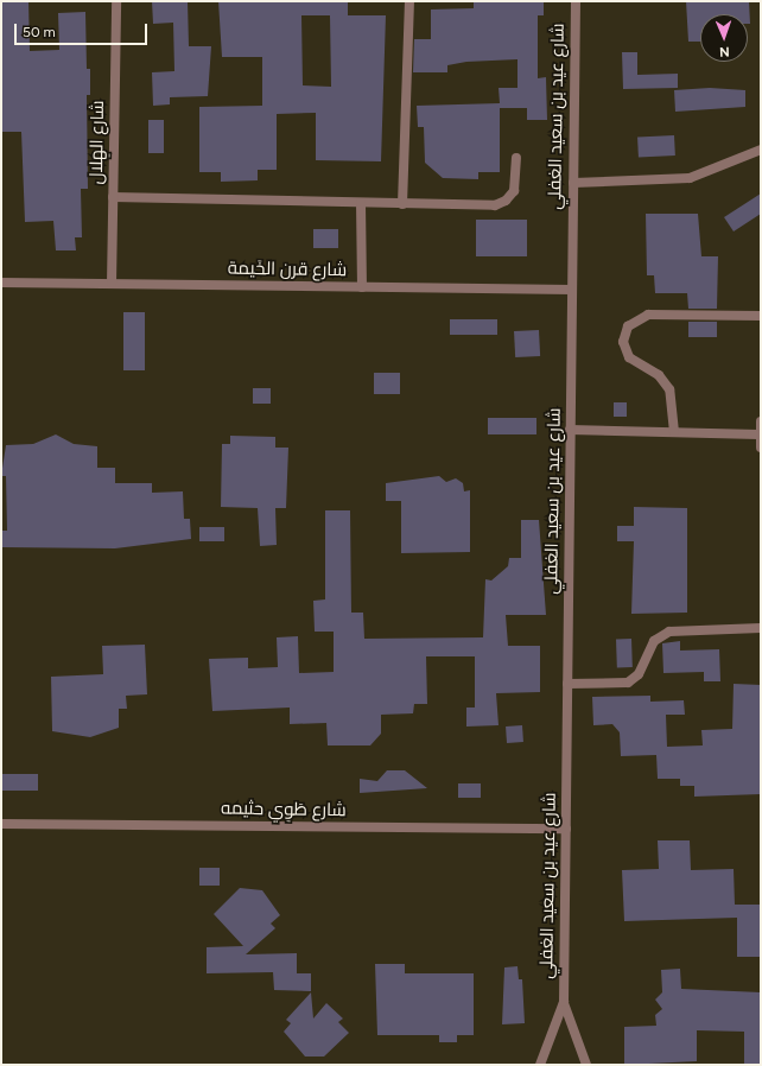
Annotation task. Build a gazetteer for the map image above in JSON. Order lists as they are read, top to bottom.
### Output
{
  "streets": {
    "street": [
      "شارع عيد بن سعيد الغفلي",
      "شارع الهِلال",
      "شارع قرن الخَيمة",
      "شارع طَوِي حثيمه"
    ]
  },
  "crossings": [
    ["شارع عيد بن سعيد الغفلي", "شارع قرن الخَيمة"],
    ["شارع عيد بن سعيد الغفلي", "شارع طَوِي حثيمه"],
    ["شارع الهِلال", "شارع قرن الخَيمة"]
  ],
  "scale_bar": "50 m",
  "north": "bottom"
}
